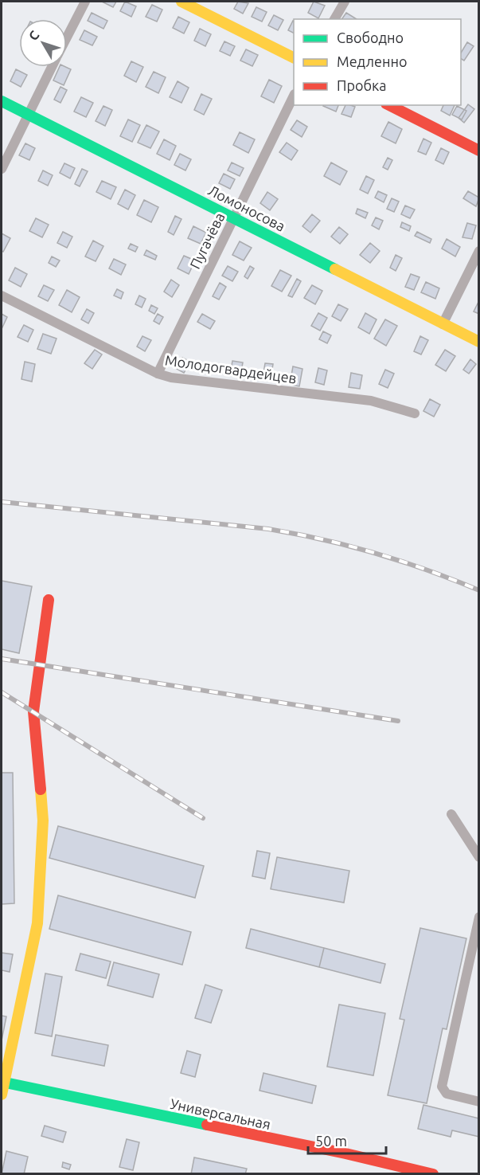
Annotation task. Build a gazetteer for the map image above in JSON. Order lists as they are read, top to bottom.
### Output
{
  "streets": {
    "street": [
      "Ломоносова",
      "Пугачёва",
      "Молодогвардейцев",
      "Универсальная"
    ]
  },
  "crossings": [
    ["Ломоносова", "Пугачёва"],
    ["Пугачёва", "Молодогвардейцев"]
  ],
  "legend": ["Свободно", "Медленно", "Пробка"],
  "scale_bar": "50 m",
  "north": "top left"
}
